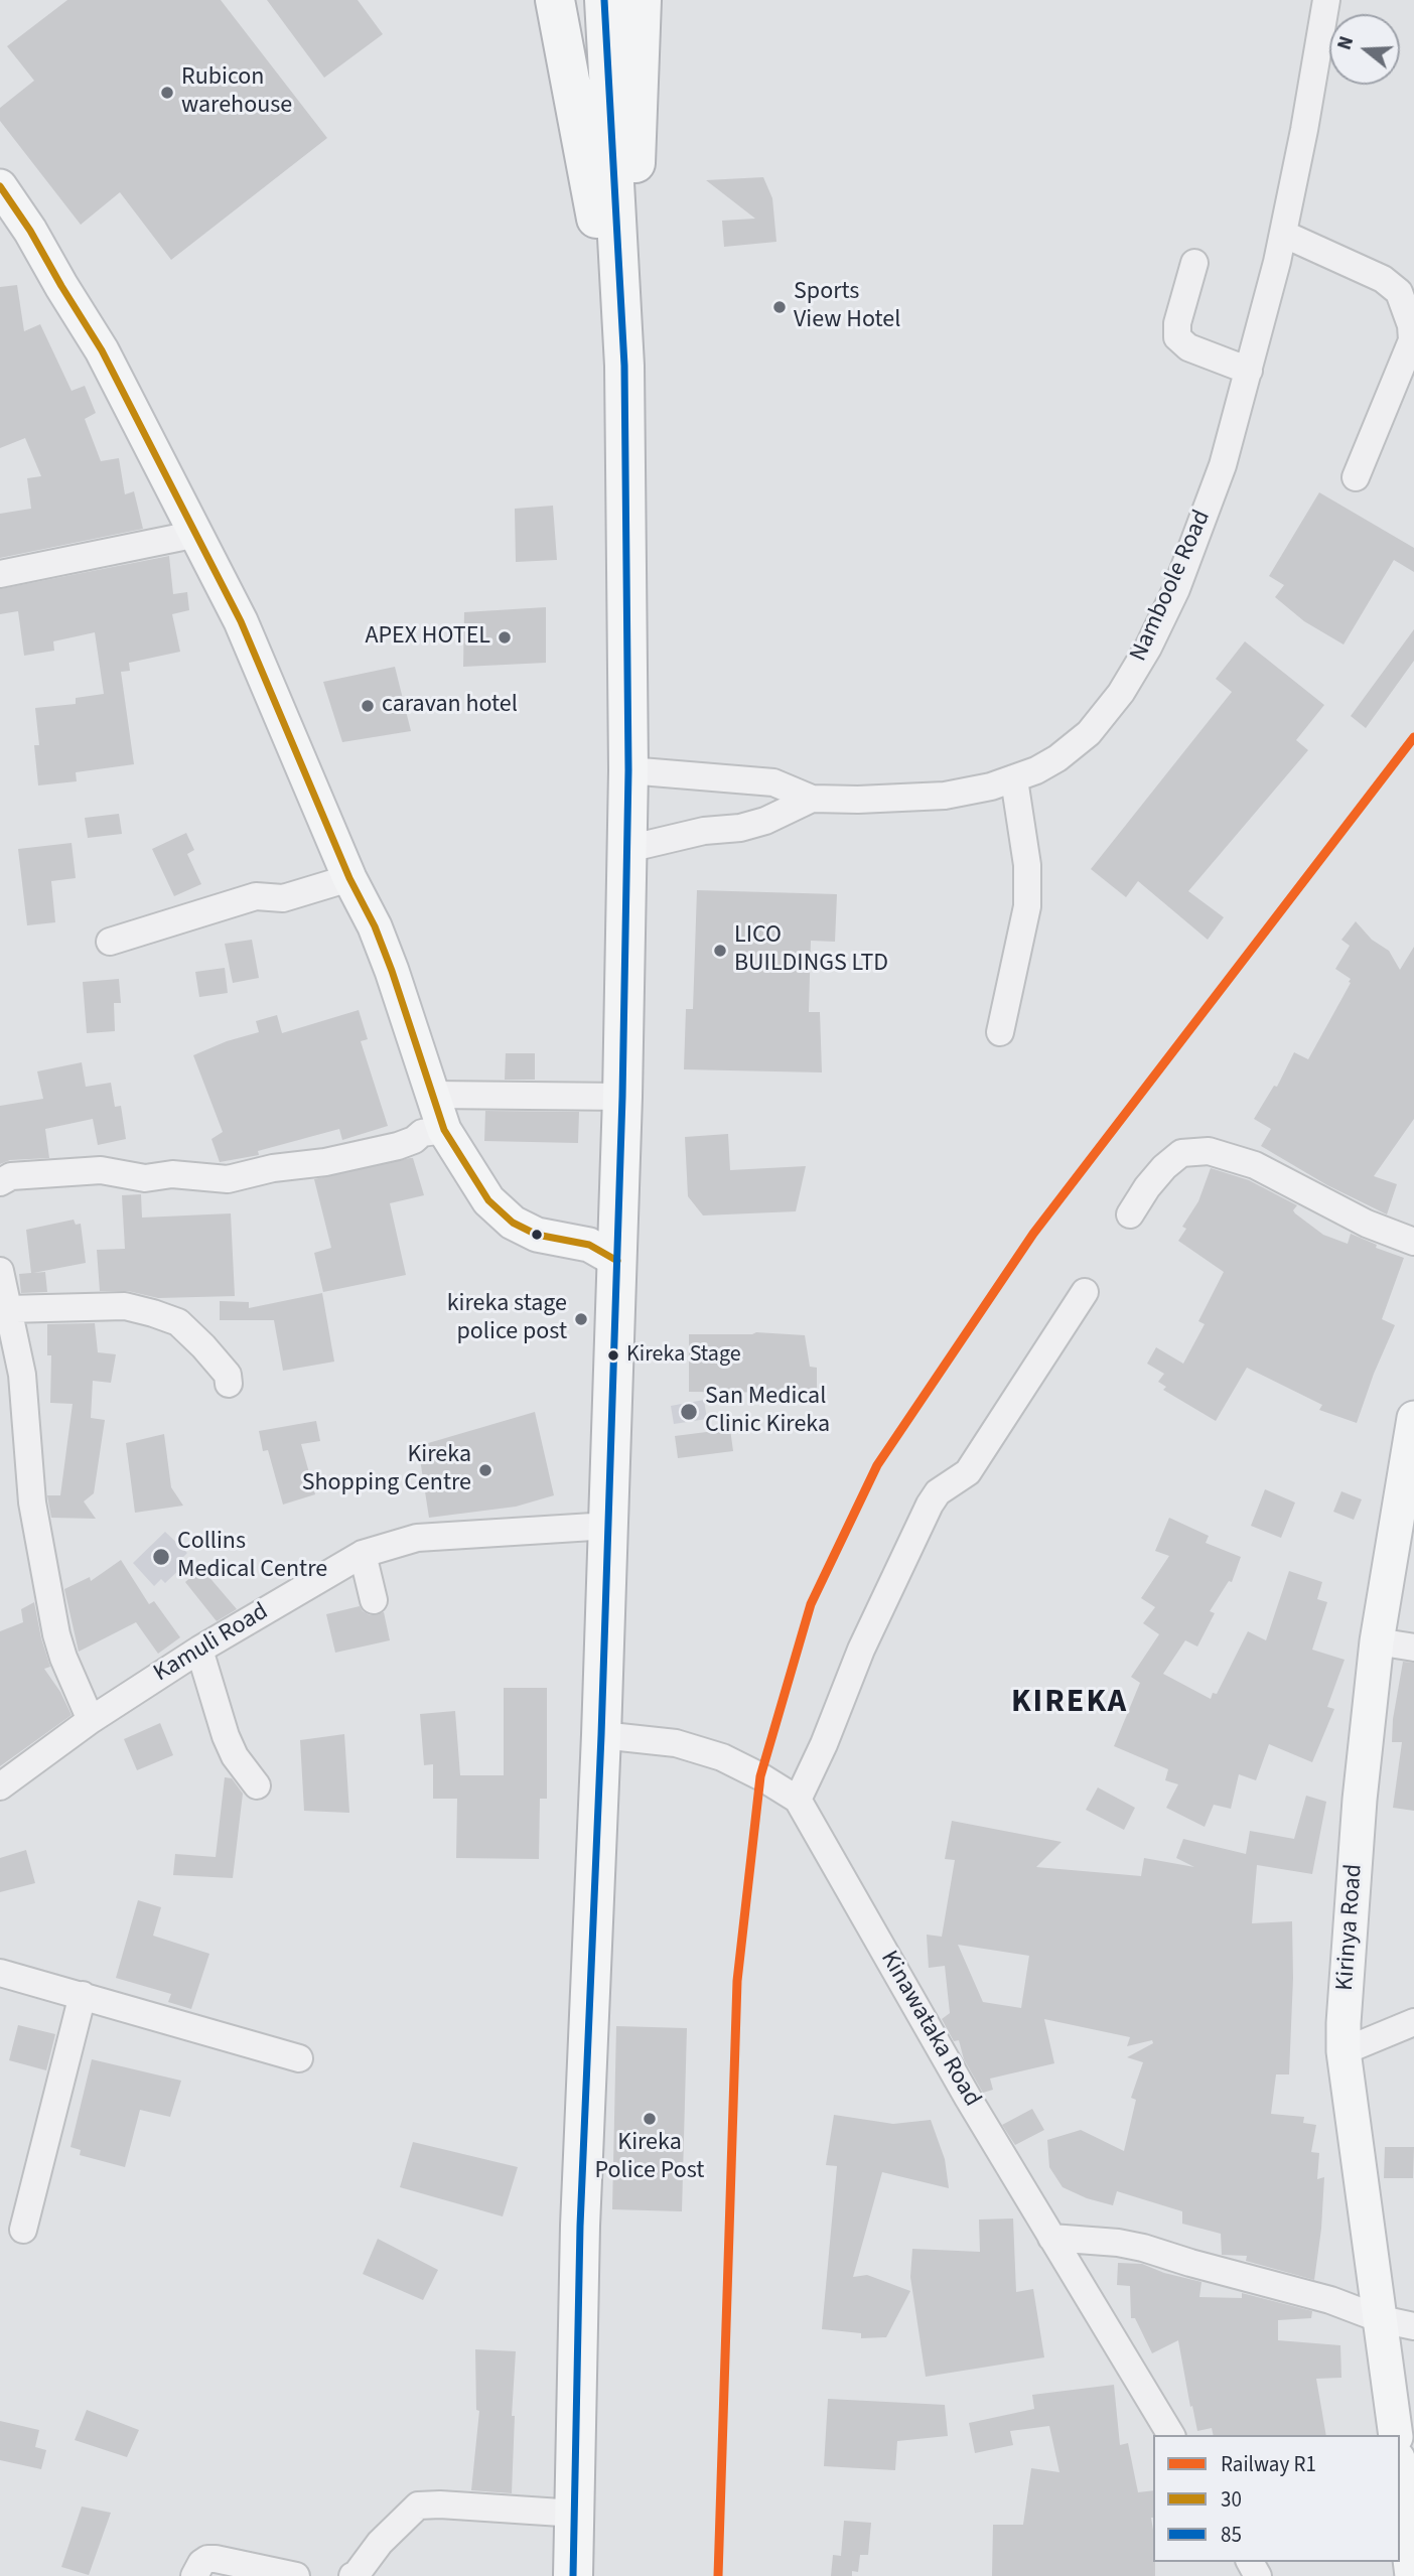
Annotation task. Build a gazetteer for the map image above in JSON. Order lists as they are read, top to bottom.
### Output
{
  "streets": {
    "main road": ["Kirinya Road"],
    "street": ["Namboole Road", "Kamuli Road", "Kinawataka Road"]
  },
  "districts": ["KIREKA"],
  "places": [
    "Rubicon warehouse",
    "Sports View Hotel",
    "APEX HOTEL",
    "caravan hotel",
    "LICO BUILDINGS LTD",
    "kireka stage police post",
    "Kireka Stage",
    "San Medical Clinic Kireka",
    "Kireka Shopping Centre",
    "Collins Medical Centre",
    "Kireka Police Post"
  ],
  "lines": ["transit line 85", "transit line 30", "rail line R1"],
  "legend": ["Railway R1", "30", "85"],
  "north": "left"
}
